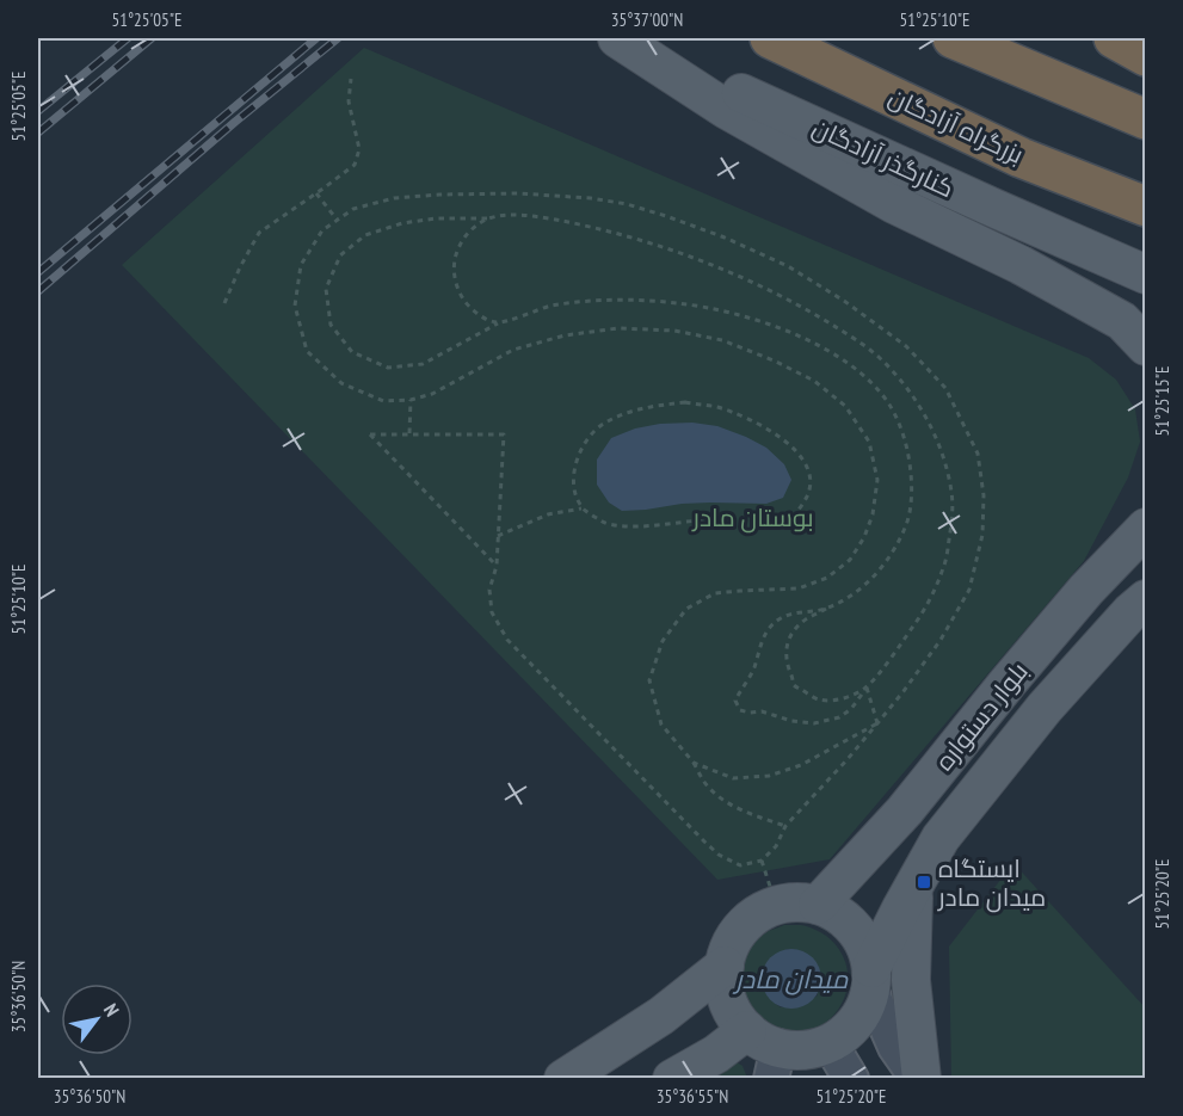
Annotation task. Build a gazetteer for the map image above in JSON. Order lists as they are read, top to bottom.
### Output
{
  "streets": {
    "highway": ["بزرگراه آزادگان"],
    "main road": ["کنارگذر آزادگان", "بلوار دستواره"]
  },
  "water": ["میدان مادر"],
  "parks": ["بوستان مادر"],
  "places": {
    "transit": ["ایستگاه میدان مادر"]
  },
  "north": "top right",
  "coordinates": [
    "51°25'05\"E",
    "35°37'00\"N",
    "51°25'10\"E",
    "51°25'15\"E",
    "51°25'20\"E",
    "35°36'50\"N",
    "35°36'55\"N"
  ]
}
